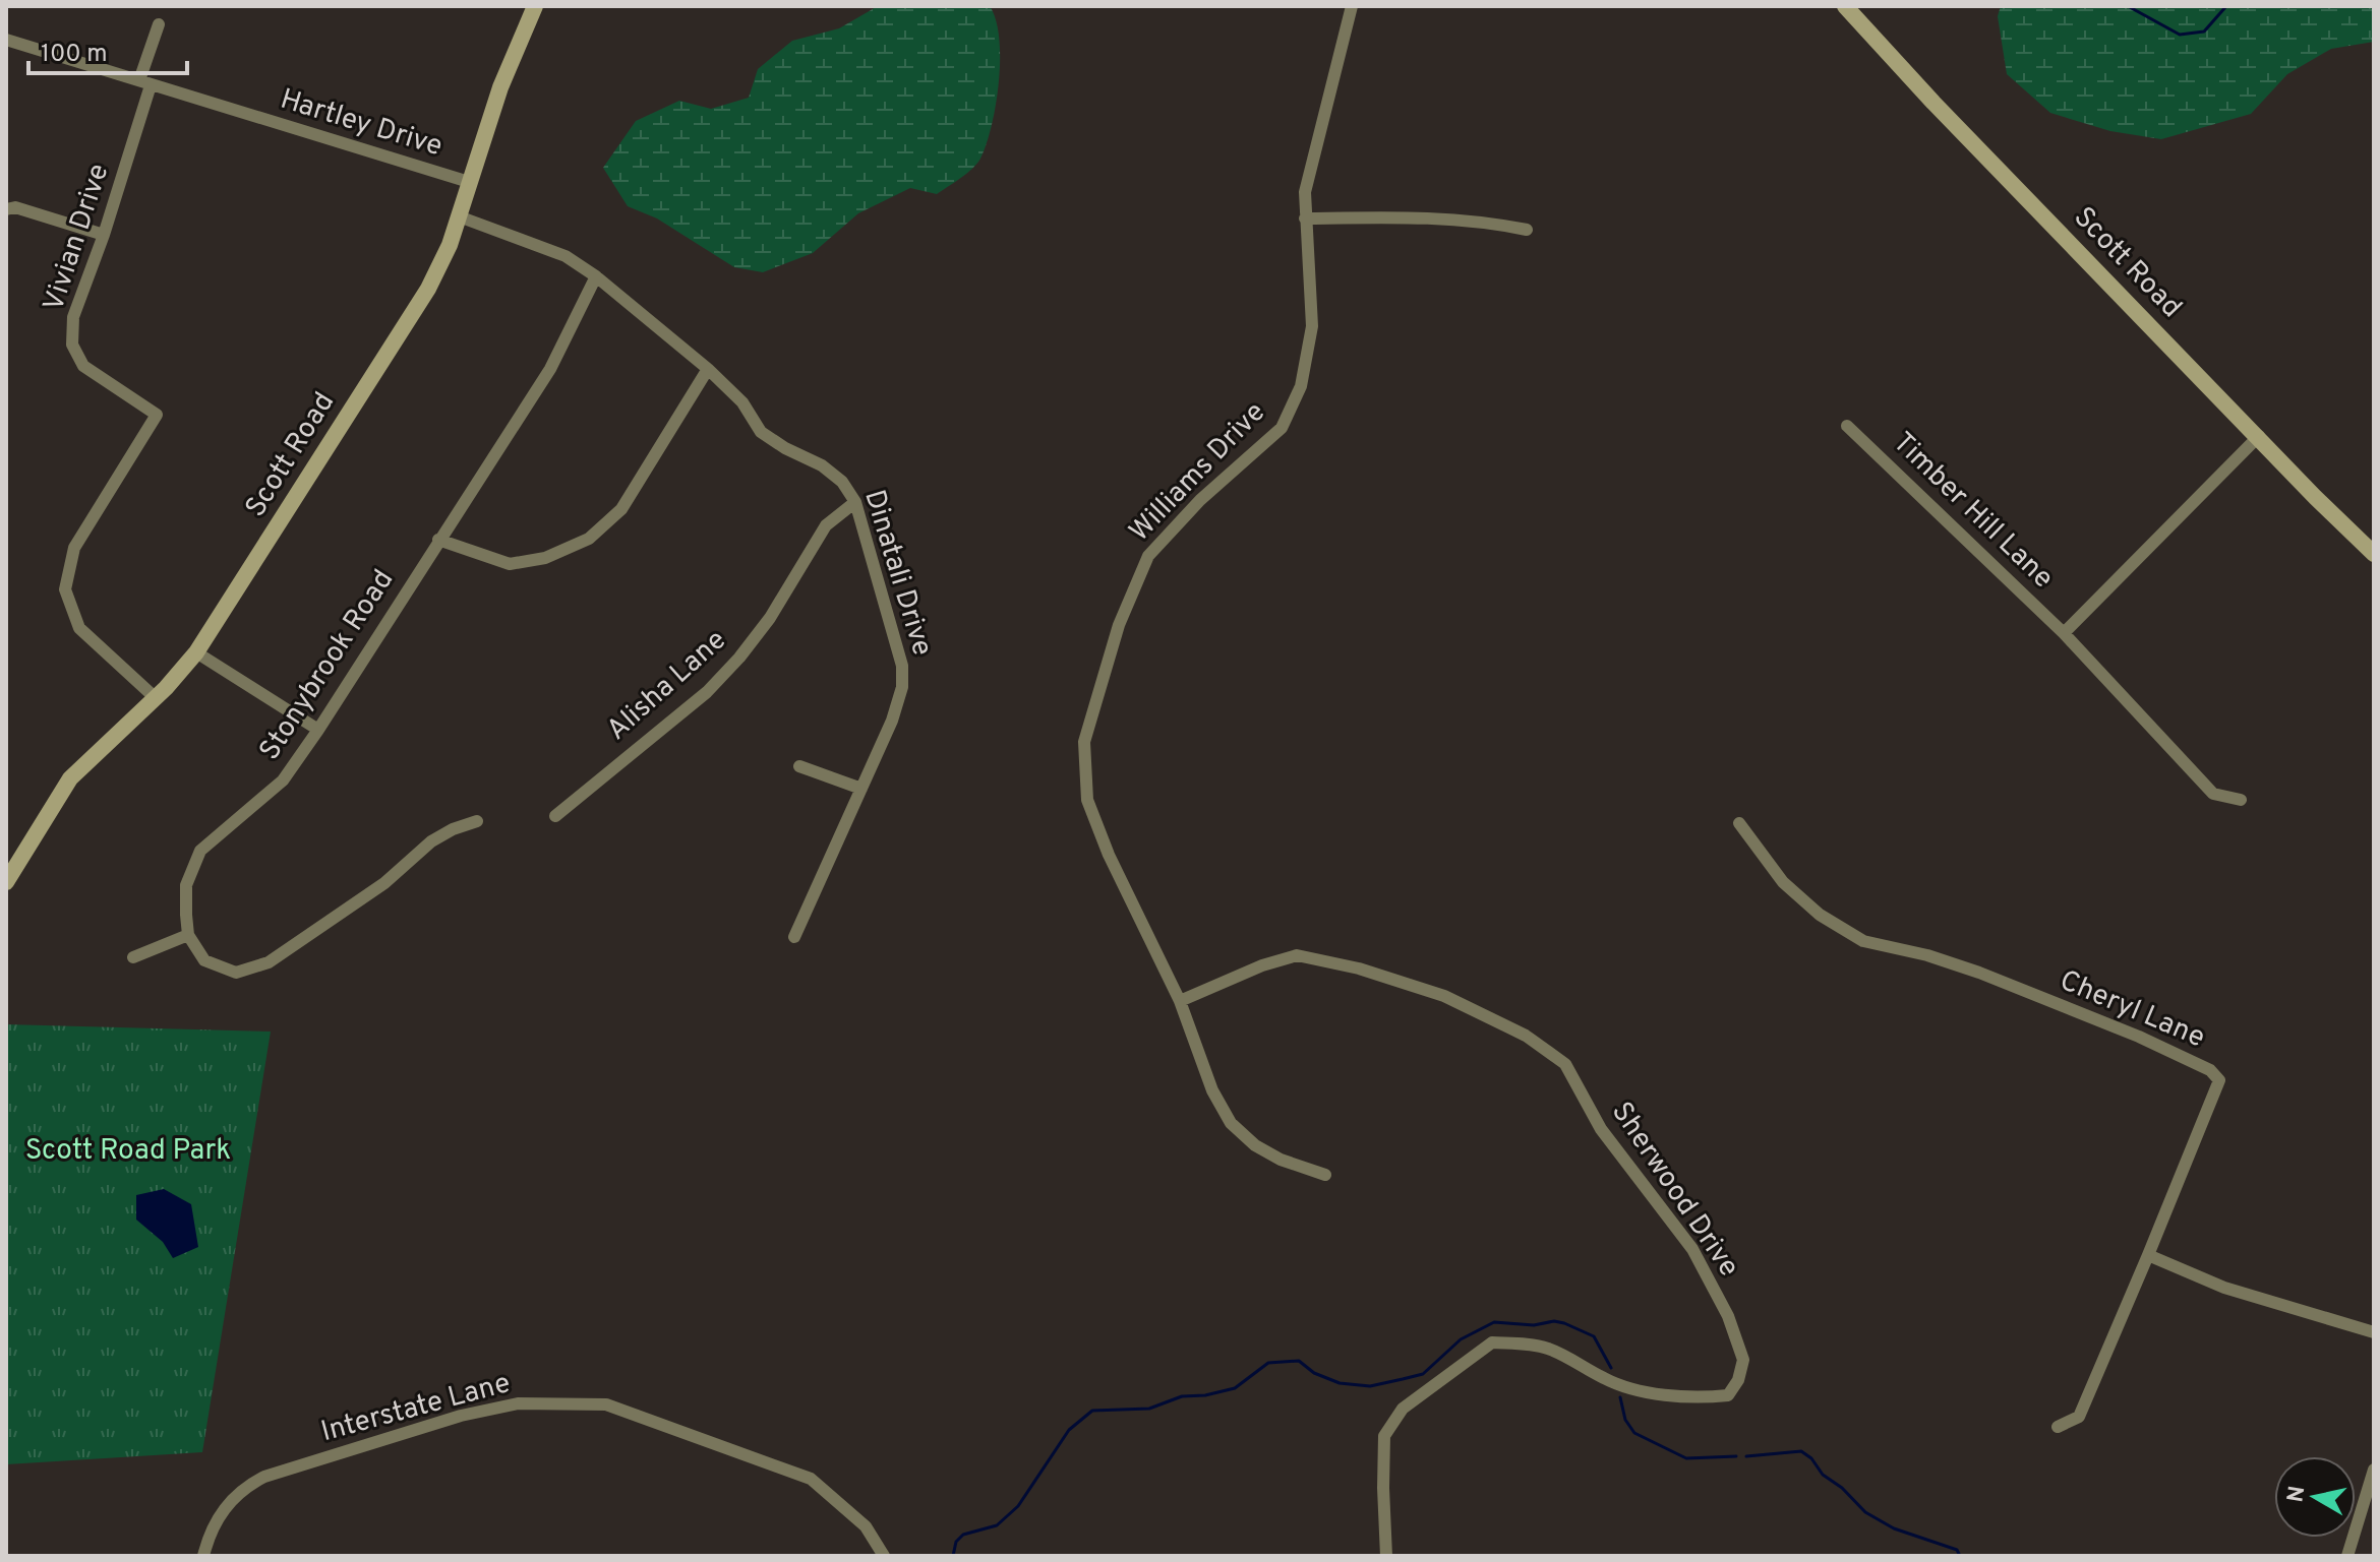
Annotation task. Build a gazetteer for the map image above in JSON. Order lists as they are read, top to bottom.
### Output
{
  "streets": {
    "main road": ["Scott Road"],
    "street": [
      "Hartley Drive",
      "Vivian Drive",
      "Williams Drive",
      "Timber Hill Lane",
      "Dinatali Drive",
      "Stonybrook Road",
      "Alisha Lane",
      "Cheryl Lane",
      "Sherwood Drive",
      "Interstate Lane"
    ]
  },
  "crossings": [
    ["Hartley Drive", "Vivian Drive"],
    ["Hartley Drive", "Scott Road"],
    ["Vivian Drive", "Scott Road"],
    ["Scott Road", "Dinatali Drive"],
    ["Williams Drive", "Sherwood Drive"],
    ["Dinatali Drive", "Stonybrook Road"],
    ["Dinatali Drive", "Alisha Lane"]
  ],
  "parks": ["Scott Road Park"],
  "scale_bar": "100 m",
  "north": "left"
}
